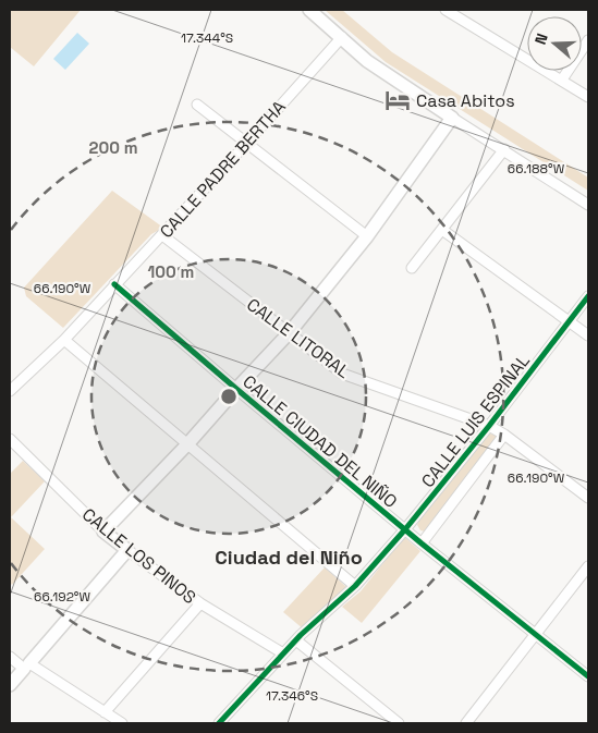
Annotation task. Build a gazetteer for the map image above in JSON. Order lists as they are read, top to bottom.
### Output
{
  "streets": {
    "street": [
      "CALLE PADRE BERTHA",
      "CALLE LITORAL",
      "CALLE LUIS ESPINAL",
      "CALLE CIUDAD DEL NIÑO",
      "CALLE LOS PINOS"
    ]
  },
  "crossings": [
    ["CALLE PADRE BERTHA", "CALLE LITORAL"],
    ["CALLE PADRE BERTHA", "CALLE CIUDAD DEL NIÑO"],
    ["CALLE LITORAL", "CALLE LUIS ESPINAL"],
    ["CALLE LUIS ESPINAL", "CALLE CIUDAD DEL NIÑO"],
    ["CALLE LUIS ESPINAL", "CALLE LOS PINOS"]
  ],
  "districts": ["Ciudad del Niño"],
  "places": {
    "hotel": ["Casa Abitos"]
  },
  "north": "left",
  "coordinates": [
    "17.344°S",
    "66.188°W",
    "66.190°W",
    "66.192°W",
    "17.346°S"
  ],
  "rings": ["200 m", "100 m"]
}
